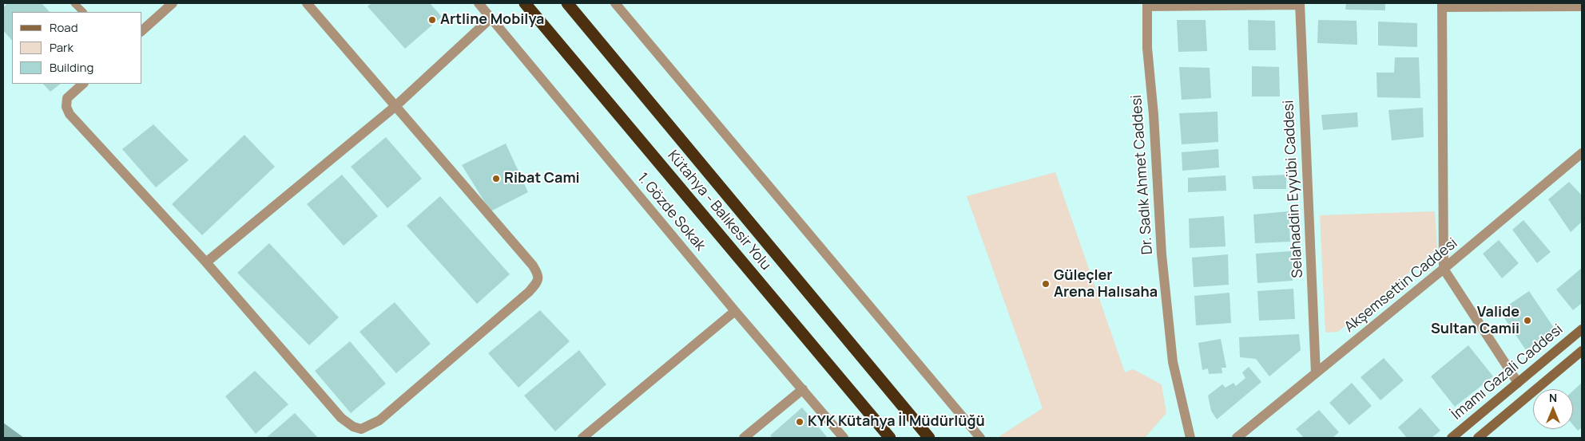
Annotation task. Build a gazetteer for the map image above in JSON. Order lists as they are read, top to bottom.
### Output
{
  "streets": {
    "highway": ["Kütahya - Balıkesir Yolu"],
    "main road": ["İmamı Gazali Caddesi"],
    "street": [
      "Dr. Sadık Ahmet Caddesi",
      "Selahaddin Eyyübi Caddesi",
      "1. Gözde Sokak",
      "Akşemsettin Caddesi"
    ]
  },
  "crossings": [
    ["Selahaddin Eyyübi Caddesi", "Akşemsettin Caddesi"]
  ],
  "places": [
    "Artline Mobilya",
    "Ribat Cami",
    "Güleçler Arena Halısaha",
    "Valide Sultan Camii",
    "KYK Kütahya İl Müdürlüğü"
  ],
  "legend": ["Road", "Park", "Building"],
  "north": "top"
}
